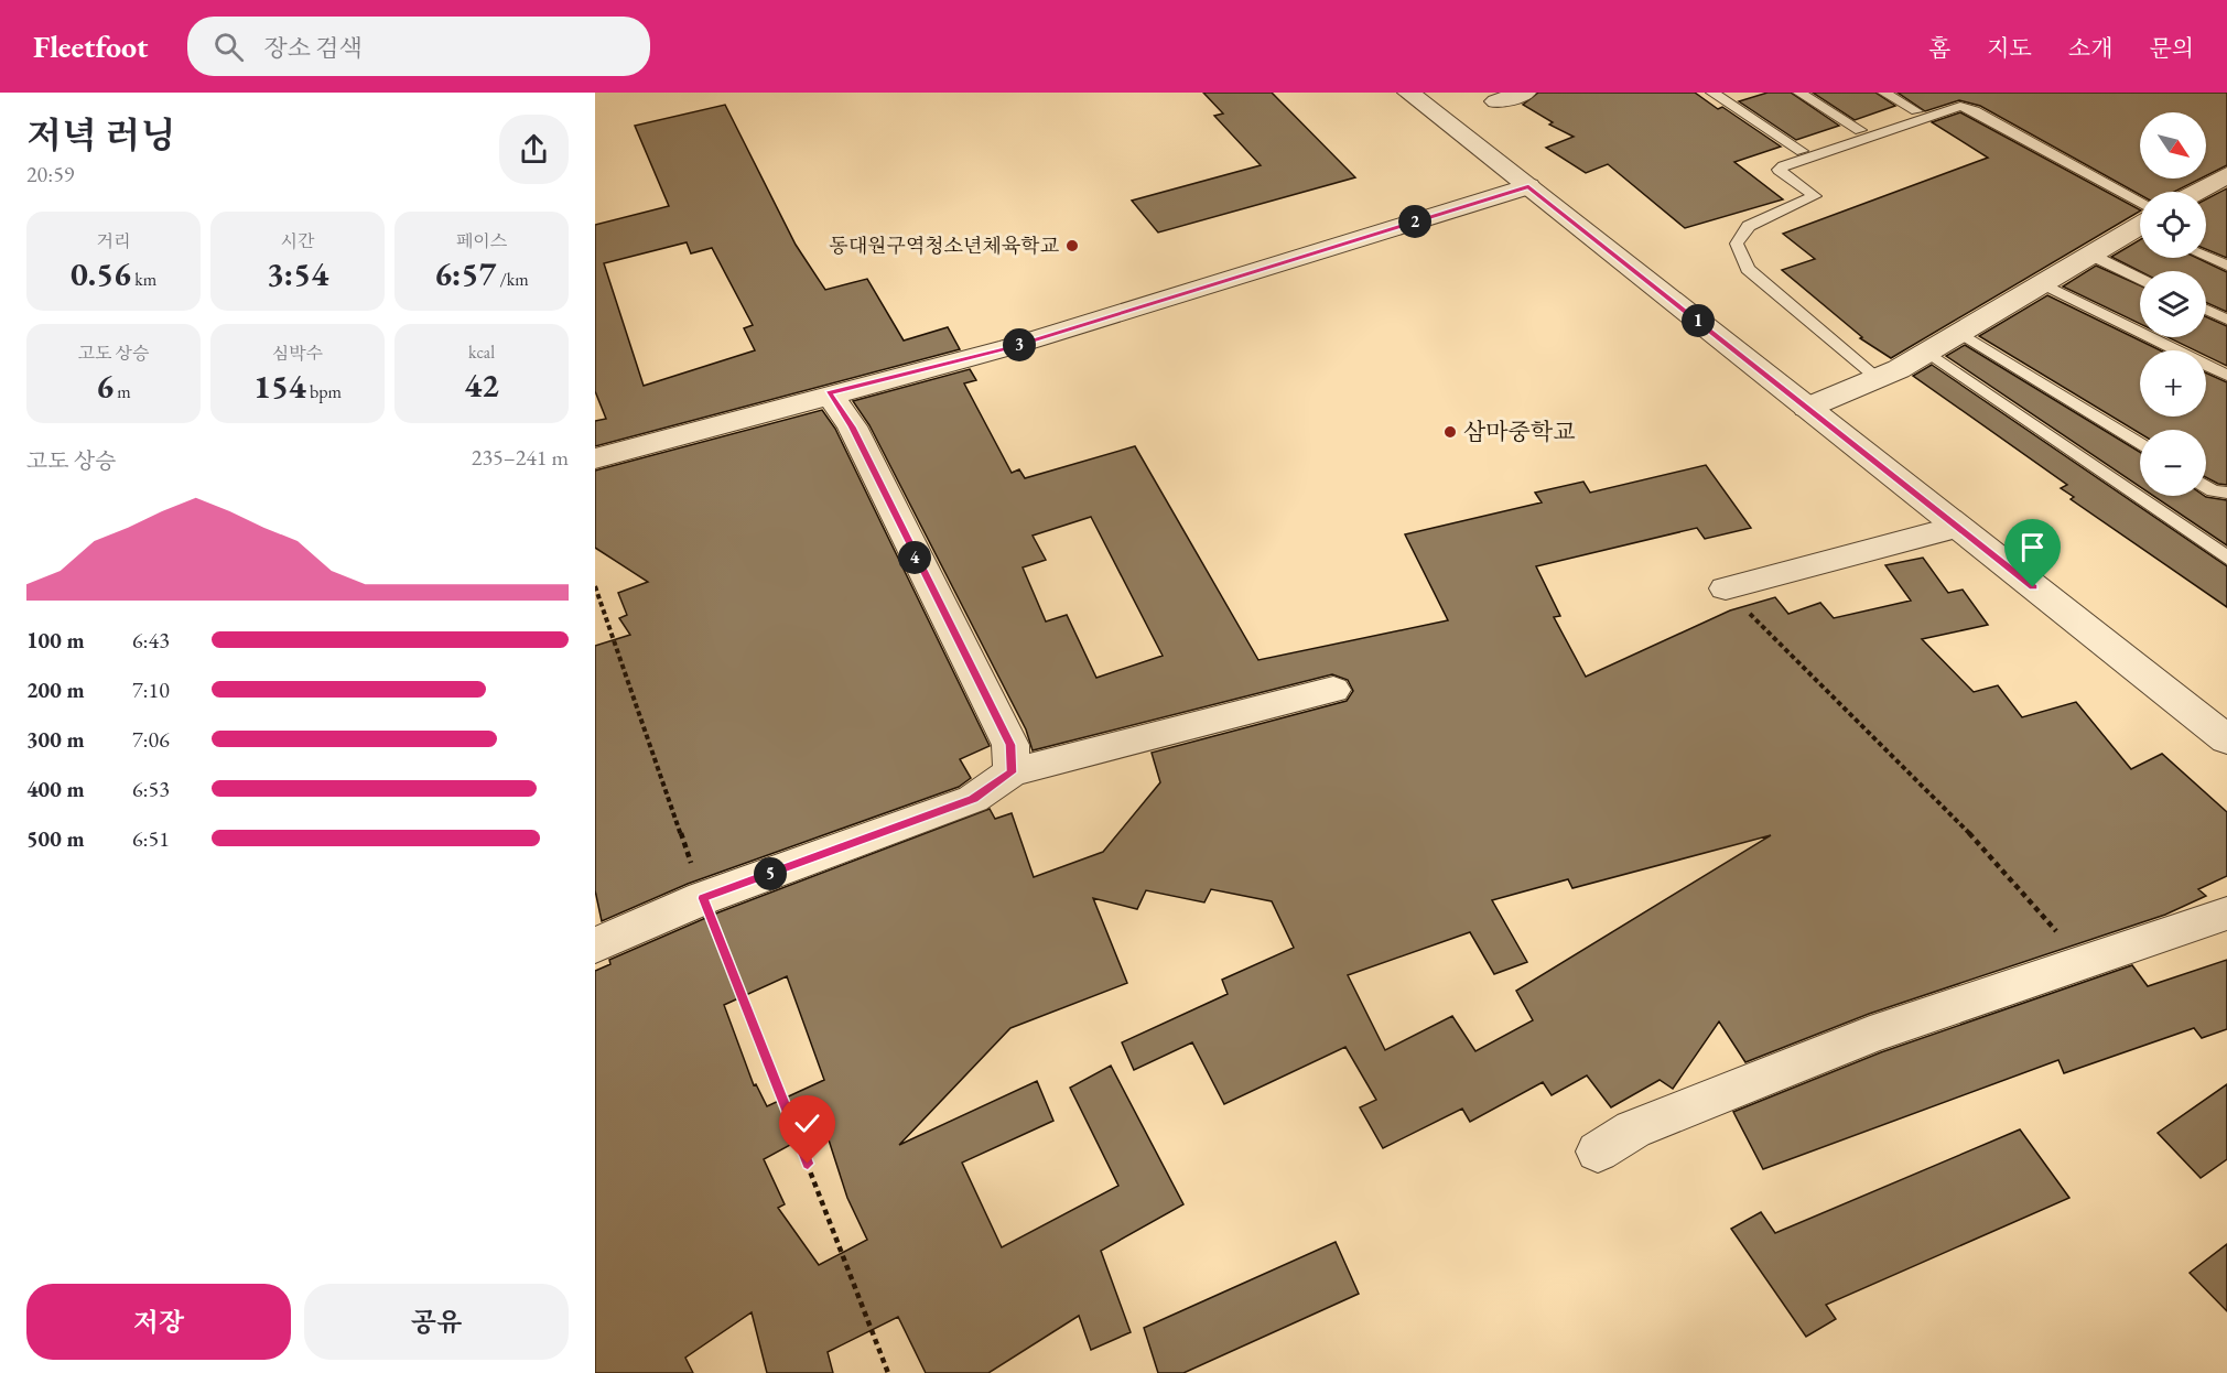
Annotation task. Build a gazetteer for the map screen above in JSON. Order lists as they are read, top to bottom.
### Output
{
  "places": ["동대원구역청소년체육학교", "삼마중학교"],
  "north": "bottom right",
  "page": {
    "header": "Fleetfoot",
    "search": "장소 검색",
    "nav": [
      "홈",
      "지도",
      "소개",
      "문의"
    ],
    "heading": ["저녁 러닝", "20:59"],
    "map_buttons": ["+", "−"],
    "stats": [
      ["거리", "0.56 km"],
      ["시간", "3:54"],
      ["페이스", "6:57 /km"],
      ["고도 상승", "6 m"],
      ["심박수", "154 bpm"],
      ["kcal", "42"]
    ],
    "pins": [
      "2",
      "1",
      "3",
      "4",
      "5"
    ],
    "chart": ["고도 상승", "235–241 m"],
    "list": [
      {
        "name": "100 m",
        "note": "6:43"
      },
      {
        "name": "200 m",
        "note": "7:10"
      },
      {
        "name": "300 m",
        "note": "7:06"
      },
      {
        "name": "400 m",
        "note": "6:53"
      },
      {
        "name": "500 m",
        "note": "6:51"
      }
    ],
    "buttons": ["저장", "공유"]
  }
}
